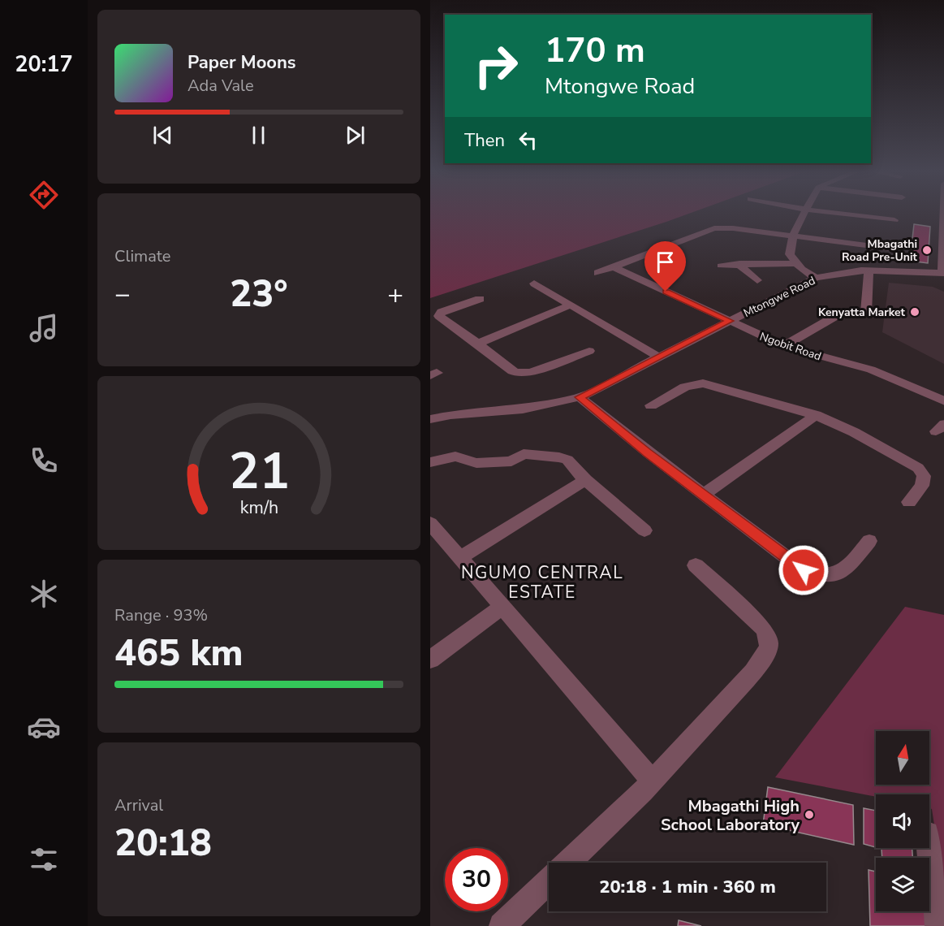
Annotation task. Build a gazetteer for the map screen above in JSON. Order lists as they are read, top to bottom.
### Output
{
  "streets": {
    "street": ["Mtongwe Road", "Ngobit Road"]
  },
  "crossings": [
    ["Mtongwe Road", "Ngobit Road"]
  ],
  "districts": ["NGUMO CENTRAL ESTATE"],
  "places": ["Mbagathi Road Pre-Unit", "Kenyatta Market", "Mbagathi High School Laboratory"],
  "north": "top",
  "page": {
    "tabs": "20:17",
    "turn": ["170 m", "Mtongwe Road"],
    "song": ["Paper Moons", "Ada Vale"],
    "then": "Then",
    "tile": [
      "Climate",
      ["Range · 93%", "465 km"],
      ["Arrival", "20:18"]
    ],
    "heat": ["−", "23°", "+"],
    "limit": "30",
    "trip": "20:18 · 1 min · 360 m",
    "gauge": ["21", "km/h"]
  }
}
